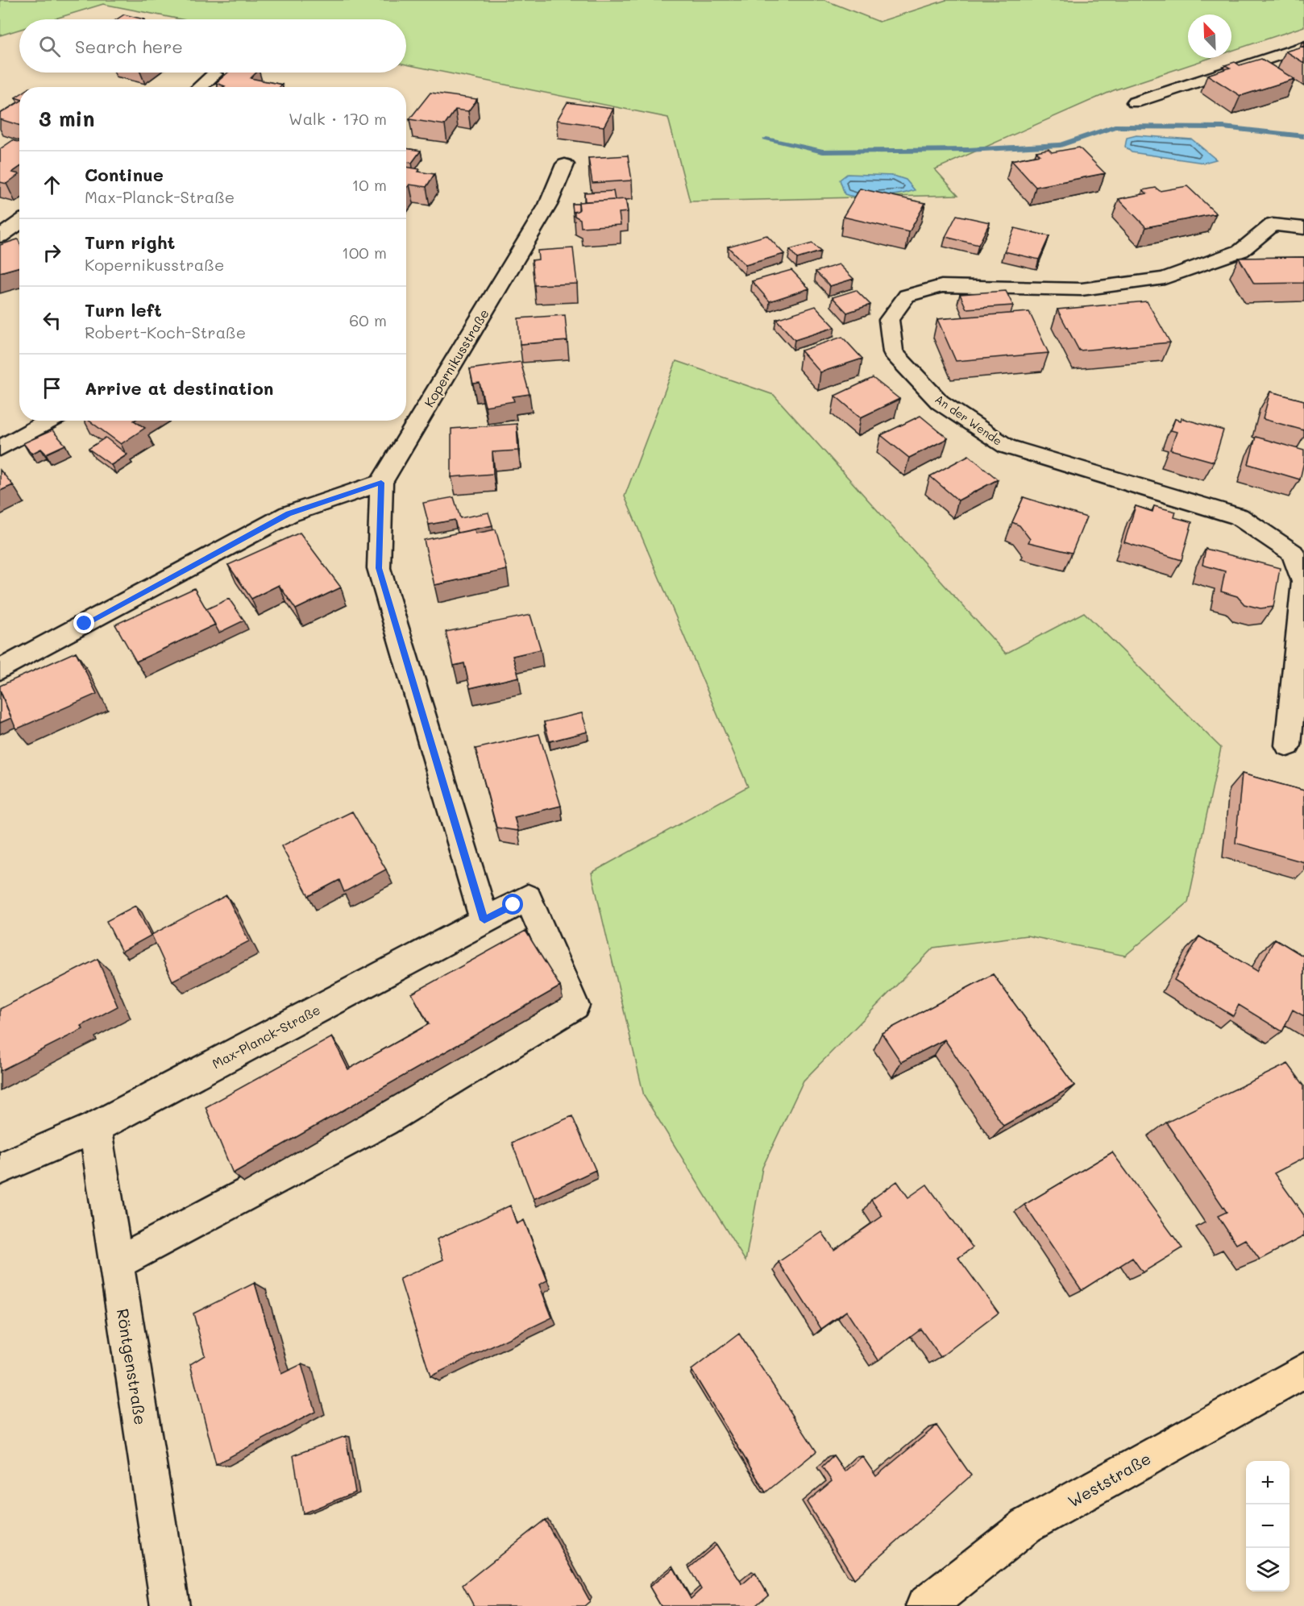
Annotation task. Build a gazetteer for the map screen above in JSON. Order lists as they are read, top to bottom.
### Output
{
  "streets": {
    "main road": ["Weststraße"],
    "street": [
      "Kopernikusstraße",
      "An der Wende",
      "Max-Planck-Straße",
      "Röntgenstraße"
    ]
  },
  "crossings": [
    ["Kopernikusstraße", "Max-Planck-Straße"],
    ["Max-Planck-Straße", "Röntgenstraße"]
  ],
  "north": "top left",
  "page": {
    "search": "Search here",
    "heading": ["3 min", "Walk · 170 m"],
    "list": [
      ["Continue", "Max-Planck-Straße", "10 m"],
      ["Turn right", "Kopernikusstraße", "100 m"],
      ["Turn left", "Robert-Koch-Straße", "60 m"],
      "Arrive at destination"
    ],
    "map_buttons": ["+", "−"]
  }
}
